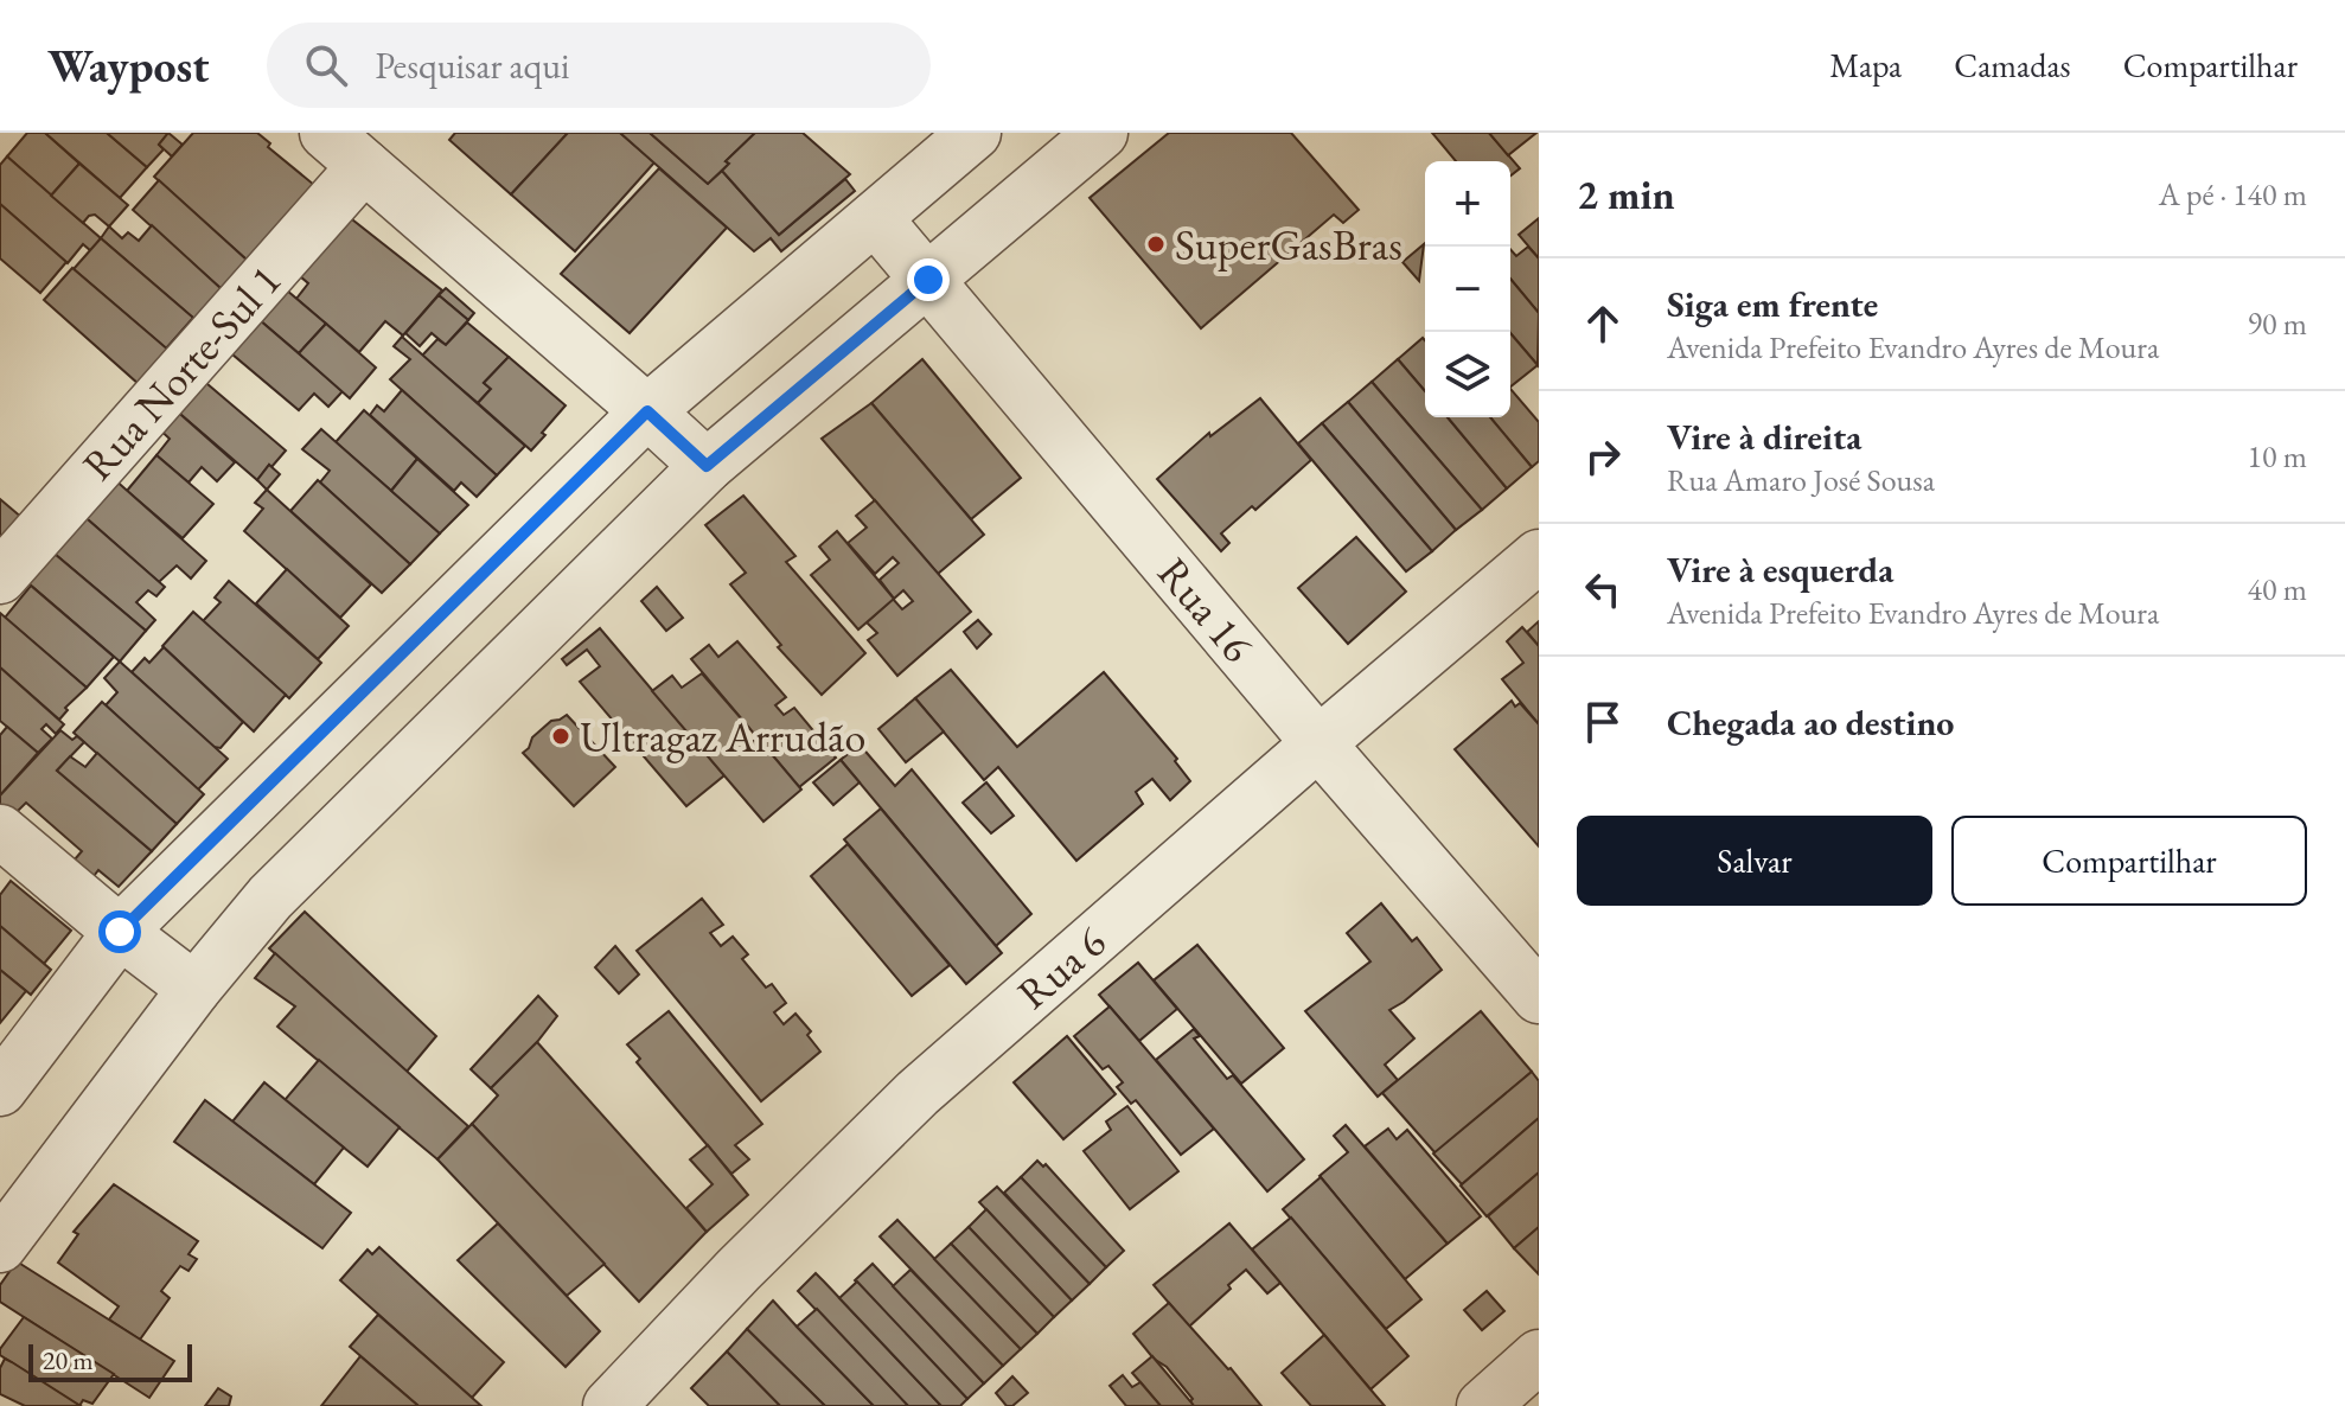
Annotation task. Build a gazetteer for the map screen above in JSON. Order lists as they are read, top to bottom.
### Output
{
  "streets": {
    "street": ["Rua Norte-Sul 1", "Rua 16", "Rua 6"]
  },
  "crossings": [
    ["Rua 16", "Rua 6"]
  ],
  "places": ["SuperGasBras", "Ultragaz Arrudão"],
  "scale_bar": "20 m",
  "page": {
    "header": "Waypost",
    "search": "Pesquisar aqui",
    "nav": ["Mapa", "Camadas", "Compartilhar"],
    "heading": ["2 min", "A pé · 140 m"],
    "map_buttons": ["+", "−"],
    "list": [
      ["Siga em frente", "Avenida Prefeito Evandro Ayres de Moura", "90 m"],
      ["Vire à direita", "Rua Amaro José Sousa", "10 m"],
      ["Vire à esquerda", "Avenida Prefeito Evandro Ayres de Moura", "40 m"],
      "Chegada ao destino"
    ],
    "buttons": ["Salvar", "Compartilhar"],
    "scale": "20 m"
  }
}
